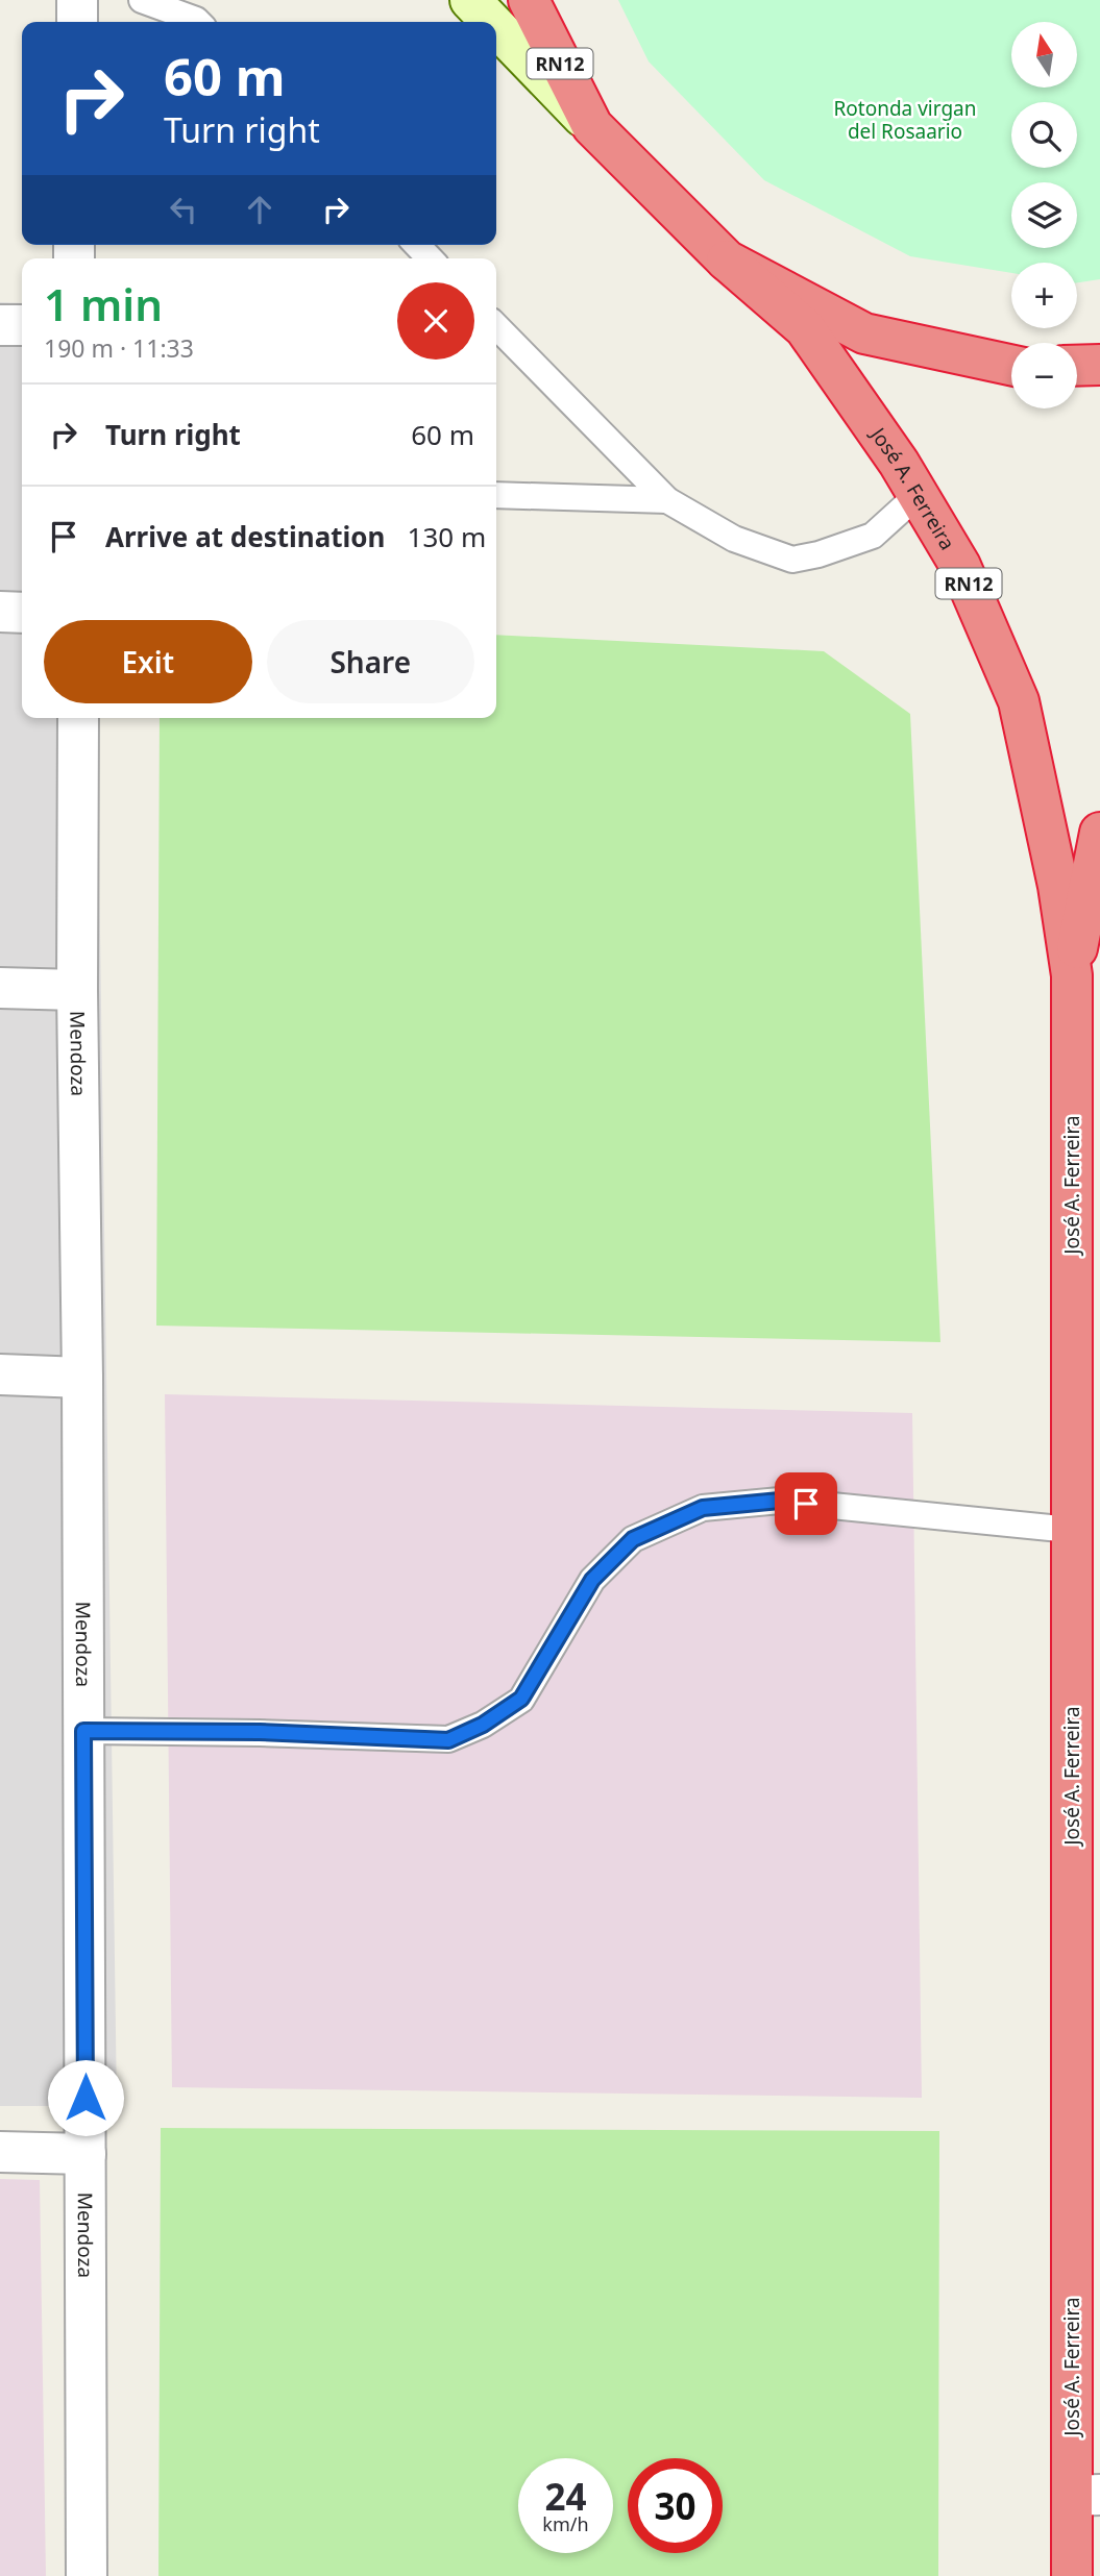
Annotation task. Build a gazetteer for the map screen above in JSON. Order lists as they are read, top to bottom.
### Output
{
  "streets": {
    "highway": ["RN12", "José A. Ferreira"],
    "street": ["Mendoza"]
  },
  "crossings": [
    ["RN12", "José A. Ferreira"]
  ],
  "parks": ["Rotonda virgan del Rosaario"],
  "north": "top",
  "page": {
    "map_buttons": ["+", "−"],
    "turn": ["60 m", "Turn right"],
    "heading": ["1 min", "190 m · 11:33"],
    "list": [
      {
        "name": "Turn right",
        "value": "60 m"
      },
      {
        "name": "Arrive at destination",
        "value": "130 m"
      }
    ],
    "buttons": ["Exit", "Share"],
    "speed": "24 km/h",
    "limit": "30"
  }
}
